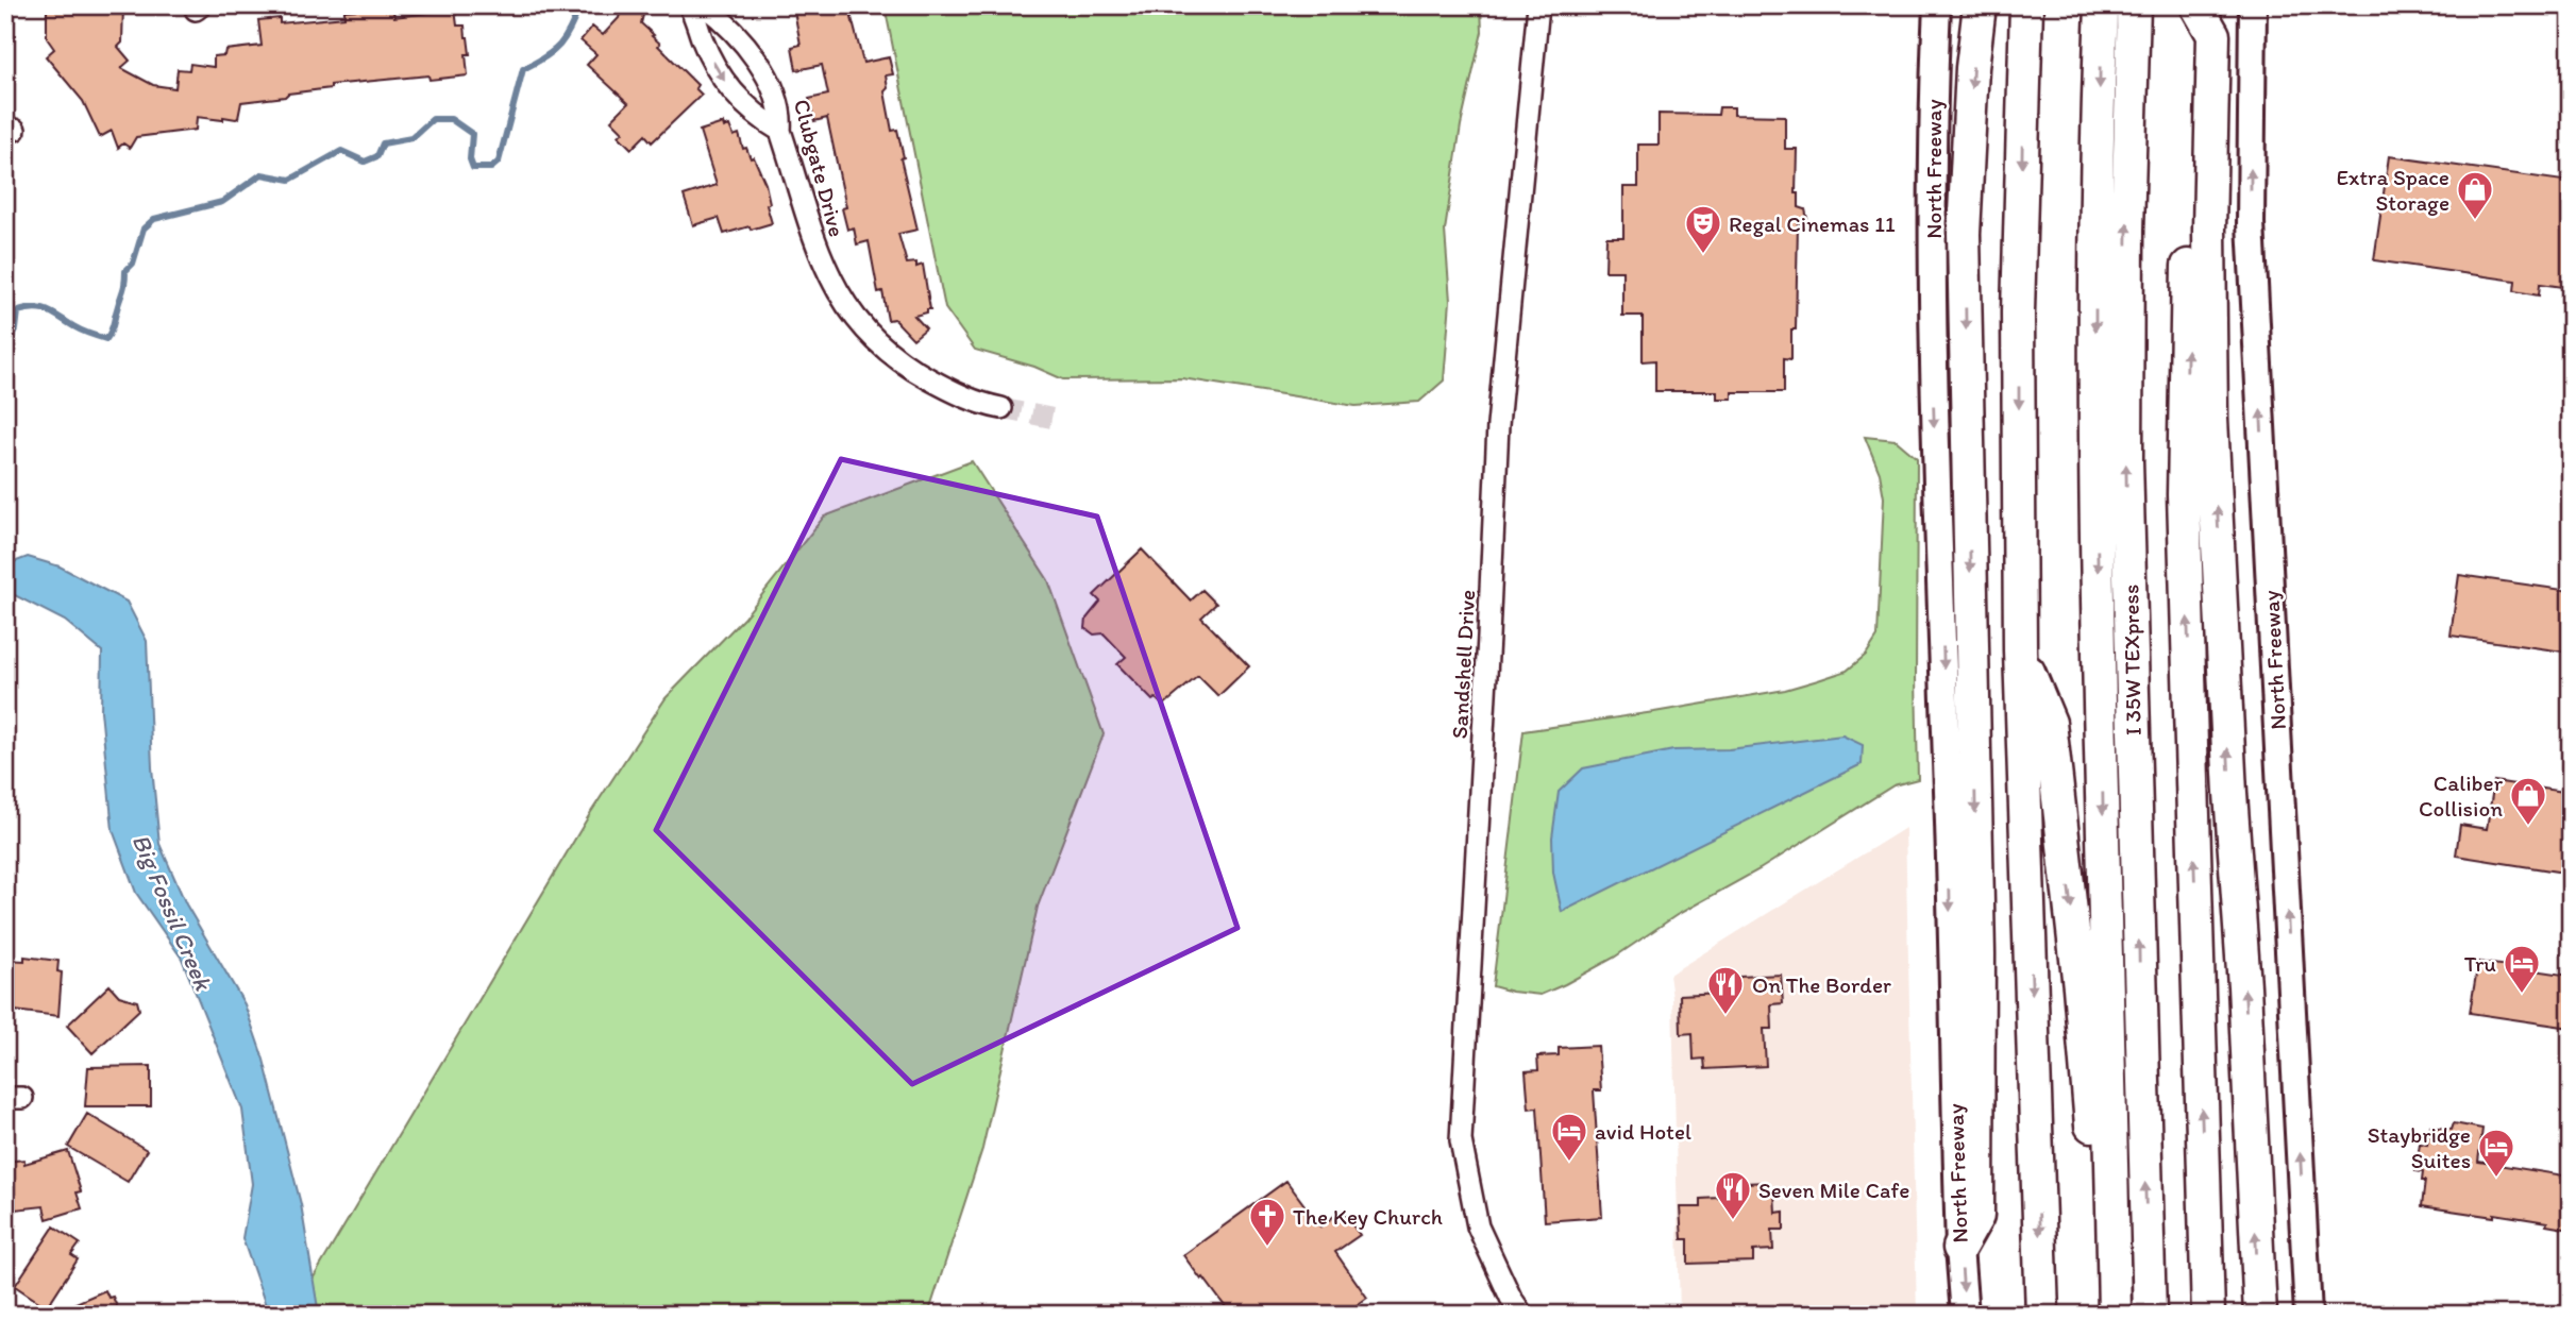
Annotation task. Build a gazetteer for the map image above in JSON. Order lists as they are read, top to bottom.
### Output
{
  "streets": {
    "highway": ["I 35W TEXpress"],
    "main road": ["North Freeway"],
    "street": ["Clubgate Drive", "Sandshell Drive"]
  },
  "water": ["Big Fossil Creek"],
  "places": {
    "shop": ["Extra Space Storage", "Caliber Collision"],
    "theatre": ["Regal Cinemas 11"],
    "hotel": ["Tru", "avid Hotel", "Staybridge Suites"],
    "restaurant": ["On The Border", "Seven Mile Cafe"],
    "church": ["The Key Church"]
  }
}
